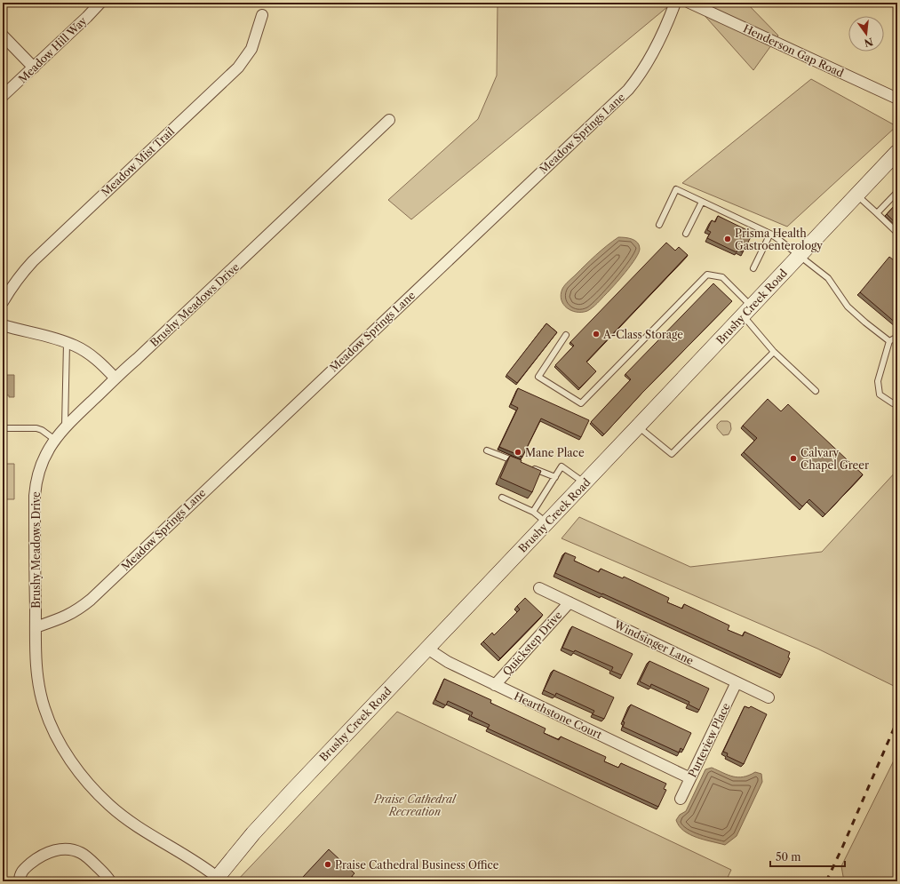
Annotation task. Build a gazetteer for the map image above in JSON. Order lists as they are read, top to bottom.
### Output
{
  "streets": {
    "main road": ["Brushy Creek Road"],
    "street": [
      "Meadow Hill Way",
      "Henderson Gap Road",
      "Meadow Springs Lane",
      "Meadow Mist Trail",
      "Brushy Meadows Drive",
      "Windsinger Lane",
      "Quickstep Drive",
      "Hearthstone Court",
      "Purteview Place"
    ]
  },
  "crossings": [
    ["Meadow Springs Lane", "Brushy Meadows Drive"],
    ["Brushy Meadows Drive", "Brushy Creek Road"],
    ["Brushy Creek Road", "Hearthstone Court"],
    ["Windsinger Lane", "Quickstep Drive"],
    ["Windsinger Lane", "Purteview Place"],
    ["Quickstep Drive", "Hearthstone Court"],
    ["Hearthstone Court", "Purteview Place"]
  ],
  "parks": ["Praise Cathedral Recreation"],
  "places": [
    "Prisma Health Gastroenterology",
    "A-Class Storage",
    "Mane Place",
    "Calvary Chapel Greer",
    "Praise Cathedral Business Office"
  ],
  "scale_bar": "50 m",
  "north": "bottom"
}
